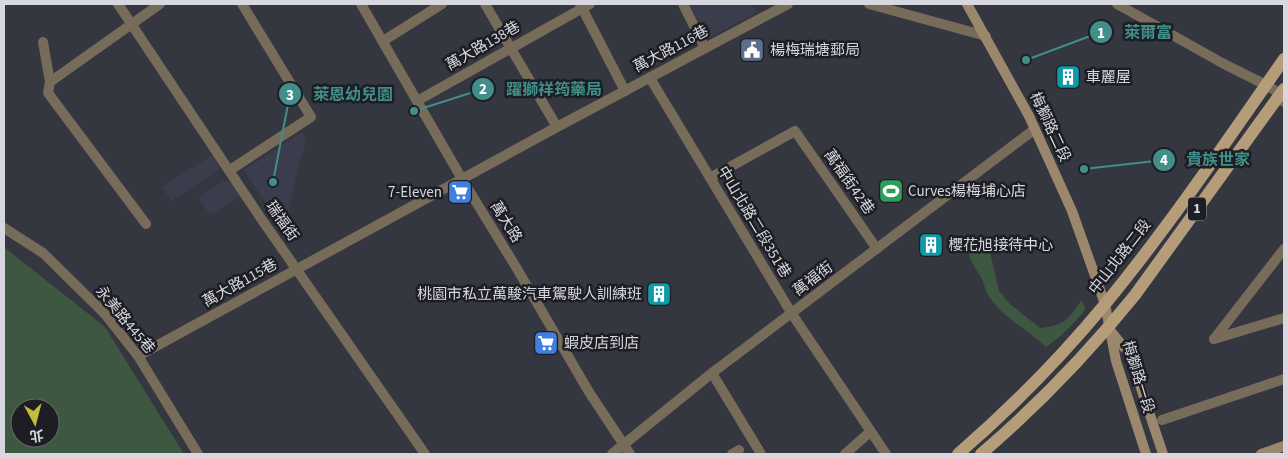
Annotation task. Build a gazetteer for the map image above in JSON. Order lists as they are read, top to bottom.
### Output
{
  "streets": {
    "main road": ["1", "中山北路二段"],
    "street": [
      "萬大路138巷",
      "萬大路116巷",
      "梅獅路二段",
      "萬福街42巷",
      "瑞福街",
      "萬大路",
      "中山北路二段351巷",
      "萬福街",
      "萬大路115巷",
      "永美路445巷",
      "梅獅路一段"
    ]
  },
  "crossings": [
    ["萬大路138巷", "萬大路"],
    ["萬大路116巷", "萬大路"],
    ["萬大路116巷", "中山北路二段351巷"],
    ["萬大路116巷", "萬大路115巷"],
    ["梅獅路二段", "1"],
    ["梅獅路二段", "中山北路二段"],
    ["梅獅路二段", "萬福街"],
    ["梅獅路二段", "梅獅路一段"],
    ["萬福街42巷", "中山北路二段351巷"],
    ["萬福街42巷", "萬福街"],
    ["1", "梅獅路一段"],
    ["瑞福街", "萬大路115巷"],
    ["萬大路", "萬福街"],
    ["萬大路", "萬大路115巷"],
    ["中山北路二段351巷", "萬福街"],
    ["萬大路115巷", "永美路445巷"]
  ],
  "places": {
    "public building": ["楊梅瑞塘郵局"],
    "other": [
      "萊爾富",
      "躍獅祥筠藥局",
      "貴族世家",
      "萊恩幼兒園"
    ],
    "building": ["車麗屋", "櫻花旭接待中心", "桃園市私立萬駿汽車駕駛人訓練班"],
    "sports": ["Curves楊梅埔心店"],
    "supermarket": ["7-Eleven", "蝦皮店到店"]
  },
  "north": "bottom"
}
